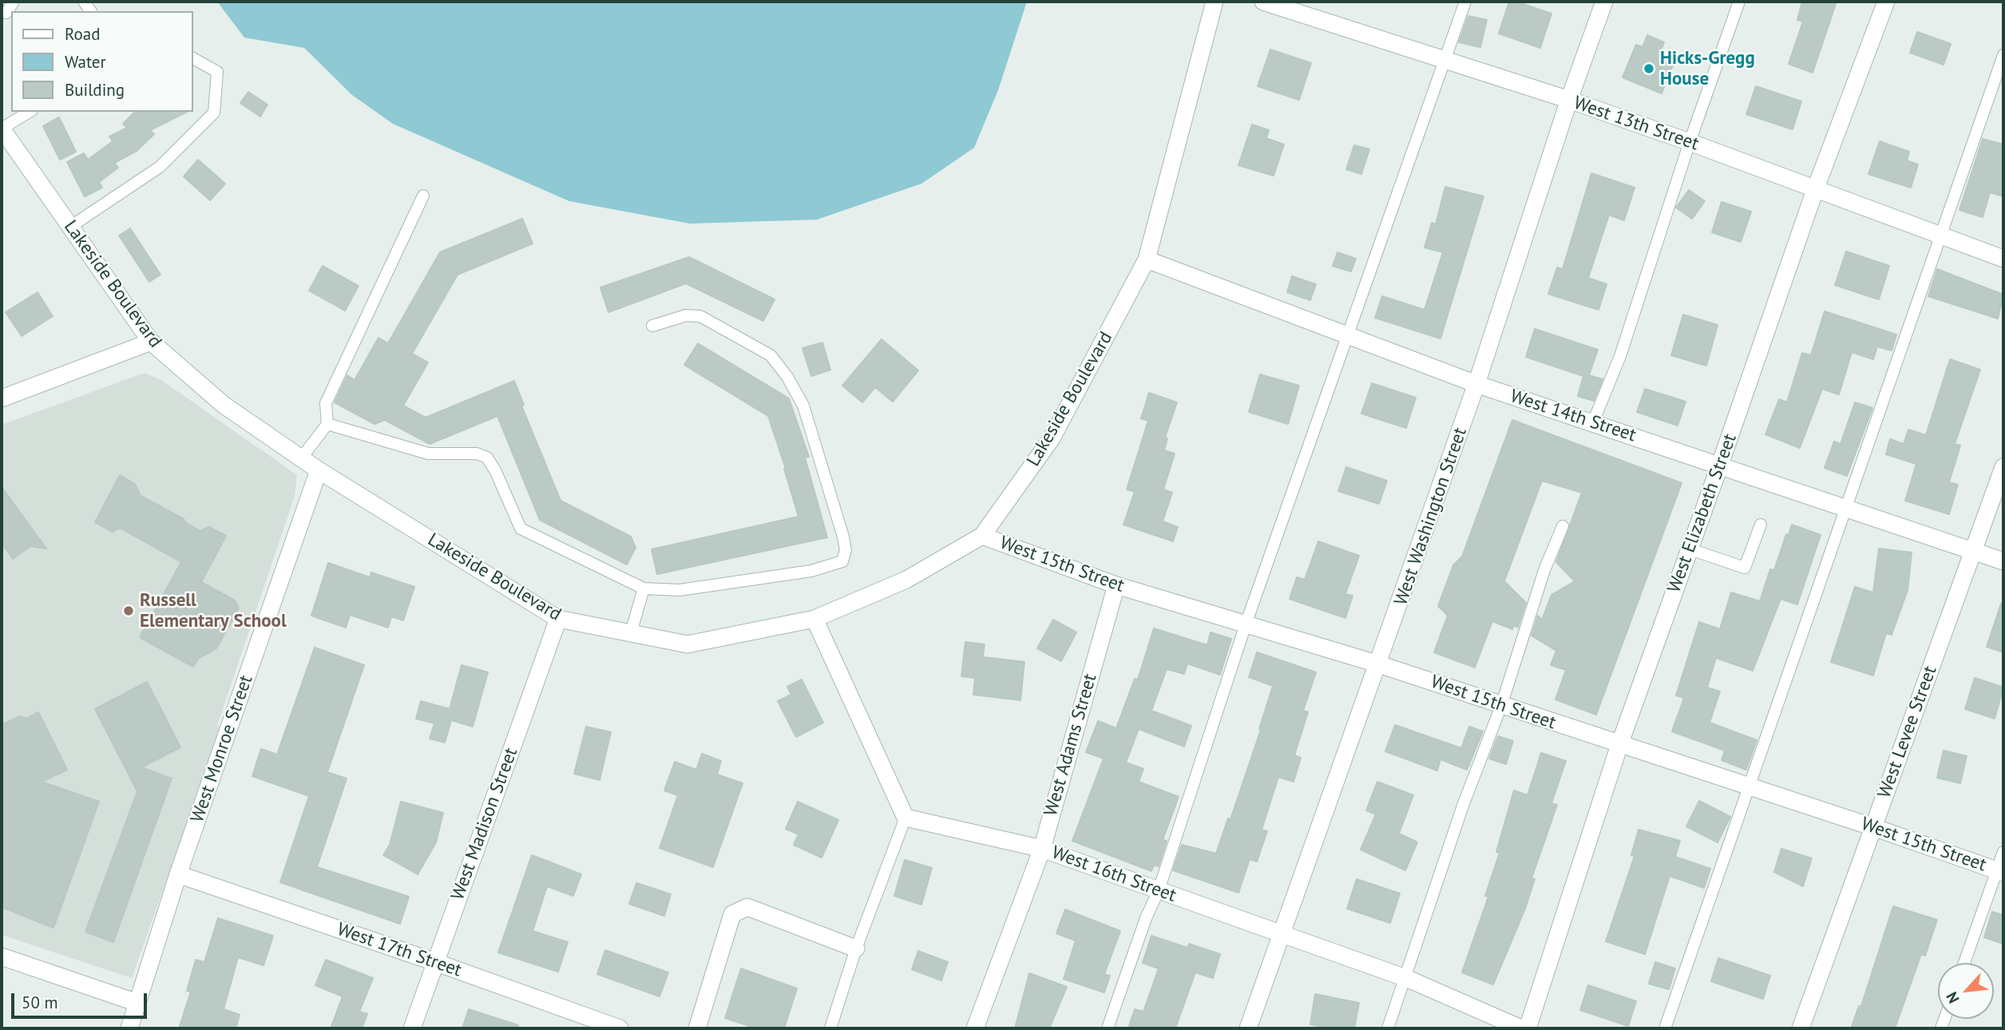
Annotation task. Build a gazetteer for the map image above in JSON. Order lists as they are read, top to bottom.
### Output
{
  "streets": {
    "street": [
      "West 13th Street",
      "Lakeside Boulevard",
      "West 14th Street",
      "West Elizabeth Street",
      "West Washington Street",
      "West 15th Street",
      "West Levee Street",
      "West Adams Street",
      "West Monroe Street",
      "West Madison Street",
      "West 16th Street",
      "West 17th Street"
    ]
  },
  "crossings": [
    ["West 13th Street", "West Elizabeth Street"],
    ["West 13th Street", "West Washington Street"],
    ["Lakeside Boulevard", "West 14th Street"],
    ["Lakeside Boulevard", "West 15th Street"],
    ["Lakeside Boulevard", "West Monroe Street"],
    ["Lakeside Boulevard", "West Madison Street"],
    ["West 14th Street", "West Elizabeth Street"],
    ["West 14th Street", "West Washington Street"],
    ["West 14th Street", "West Levee Street"],
    ["West Elizabeth Street", "West 15th Street"],
    ["West Washington Street", "West 15th Street"],
    ["West Washington Street", "West 16th Street"],
    ["West 15th Street", "West Levee Street"],
    ["West 15th Street", "West Adams Street"],
    ["West Adams Street", "West 16th Street"],
    ["West Monroe Street", "West 17th Street"],
    ["West Madison Street", "West 17th Street"]
  ],
  "places": ["Hicks-Gregg House", "Russell Elementary School"],
  "legend": ["Road", "Water", "Building"],
  "scale_bar": "50 m",
  "north": "bottom left"
}
